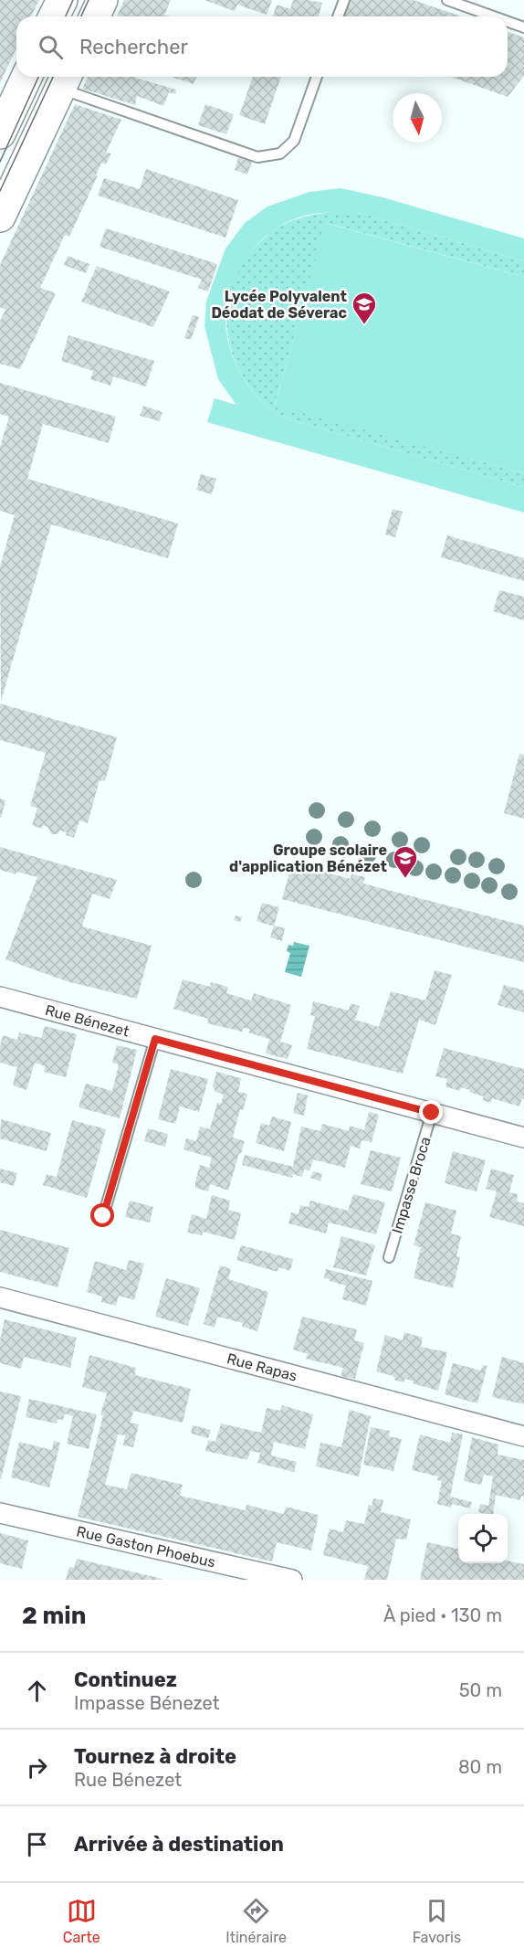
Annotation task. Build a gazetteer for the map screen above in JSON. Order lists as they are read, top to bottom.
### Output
{
  "streets": {
    "street": ["Rue Bénezet", "Rue Rapas", "Rue Gaston Phoebus"],
    "lane": ["Impasse Broca"]
  },
  "crossings": [
    ["Rue Bénezet", "Impasse Broca"]
  ],
  "places": {
    "school or university": ["Lycée Polyvalent Déodat de Séverac", "Groupe scolaire d'application Bénézet"]
  },
  "north": "bottom",
  "page": {
    "search": "Rechercher",
    "heading": ["2 min", "À pied · 130 m"],
    "list": [
      ["Continuez", "Impasse Bénezet", "50 m"],
      ["Tournez à droite", "Rue Bénezet", "80 m"],
      "Arrivée à destination"
    ],
    "nav": ["Carte", "Itinéraire", "Favoris"]
  }
}
